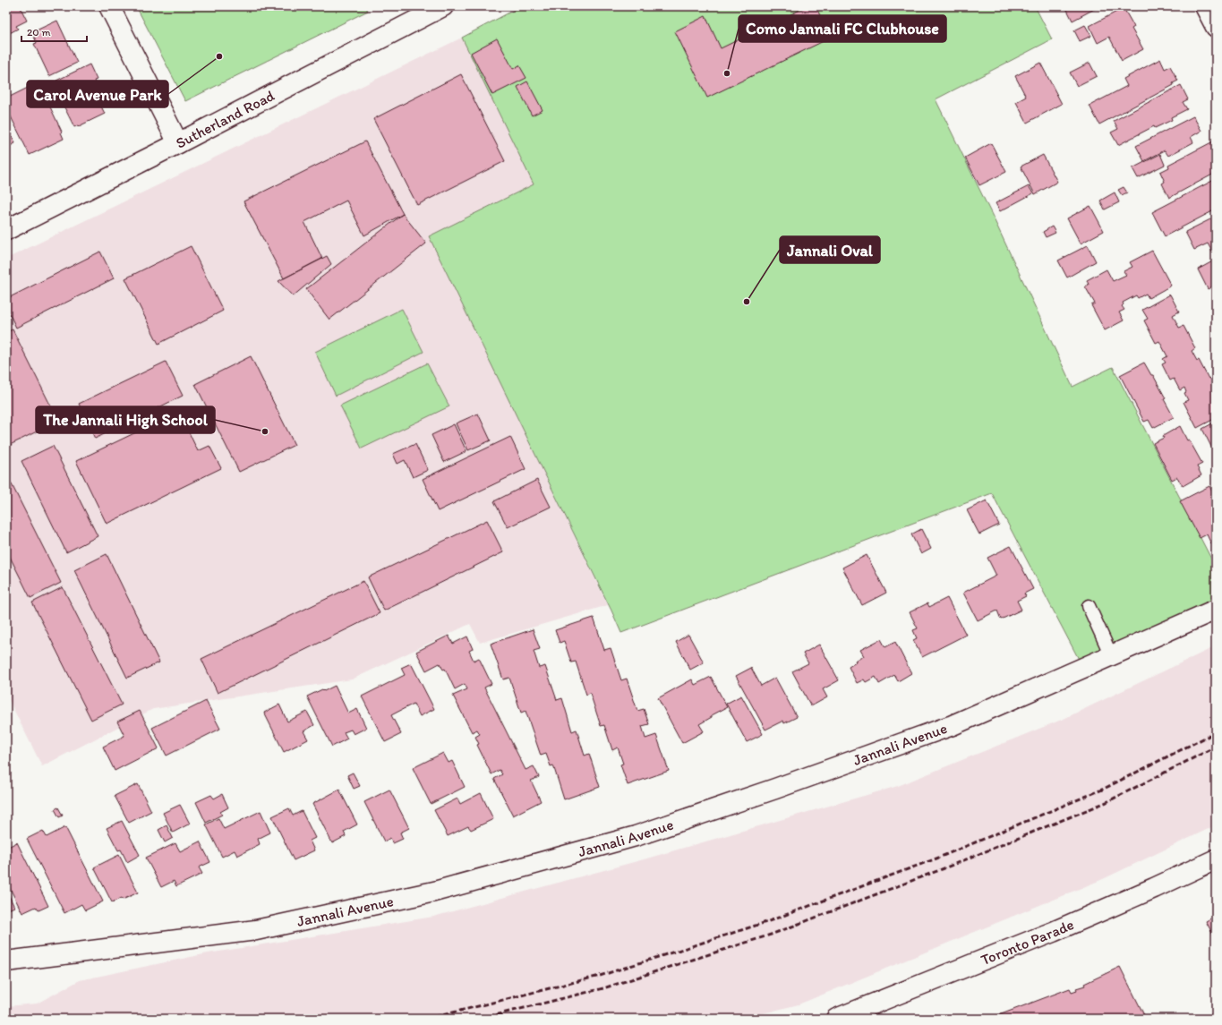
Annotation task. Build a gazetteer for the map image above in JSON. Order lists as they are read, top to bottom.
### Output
{
  "streets": {
    "street": ["Sutherland Road", "Jannali Avenue", "Toronto Parade"]
  },
  "places": [
    "Carol Avenue Park",
    "Como Jannali FC Clubhouse",
    "Jannali Oval",
    "The Jannali High School"
  ],
  "scale_bar": "20 m"
}
